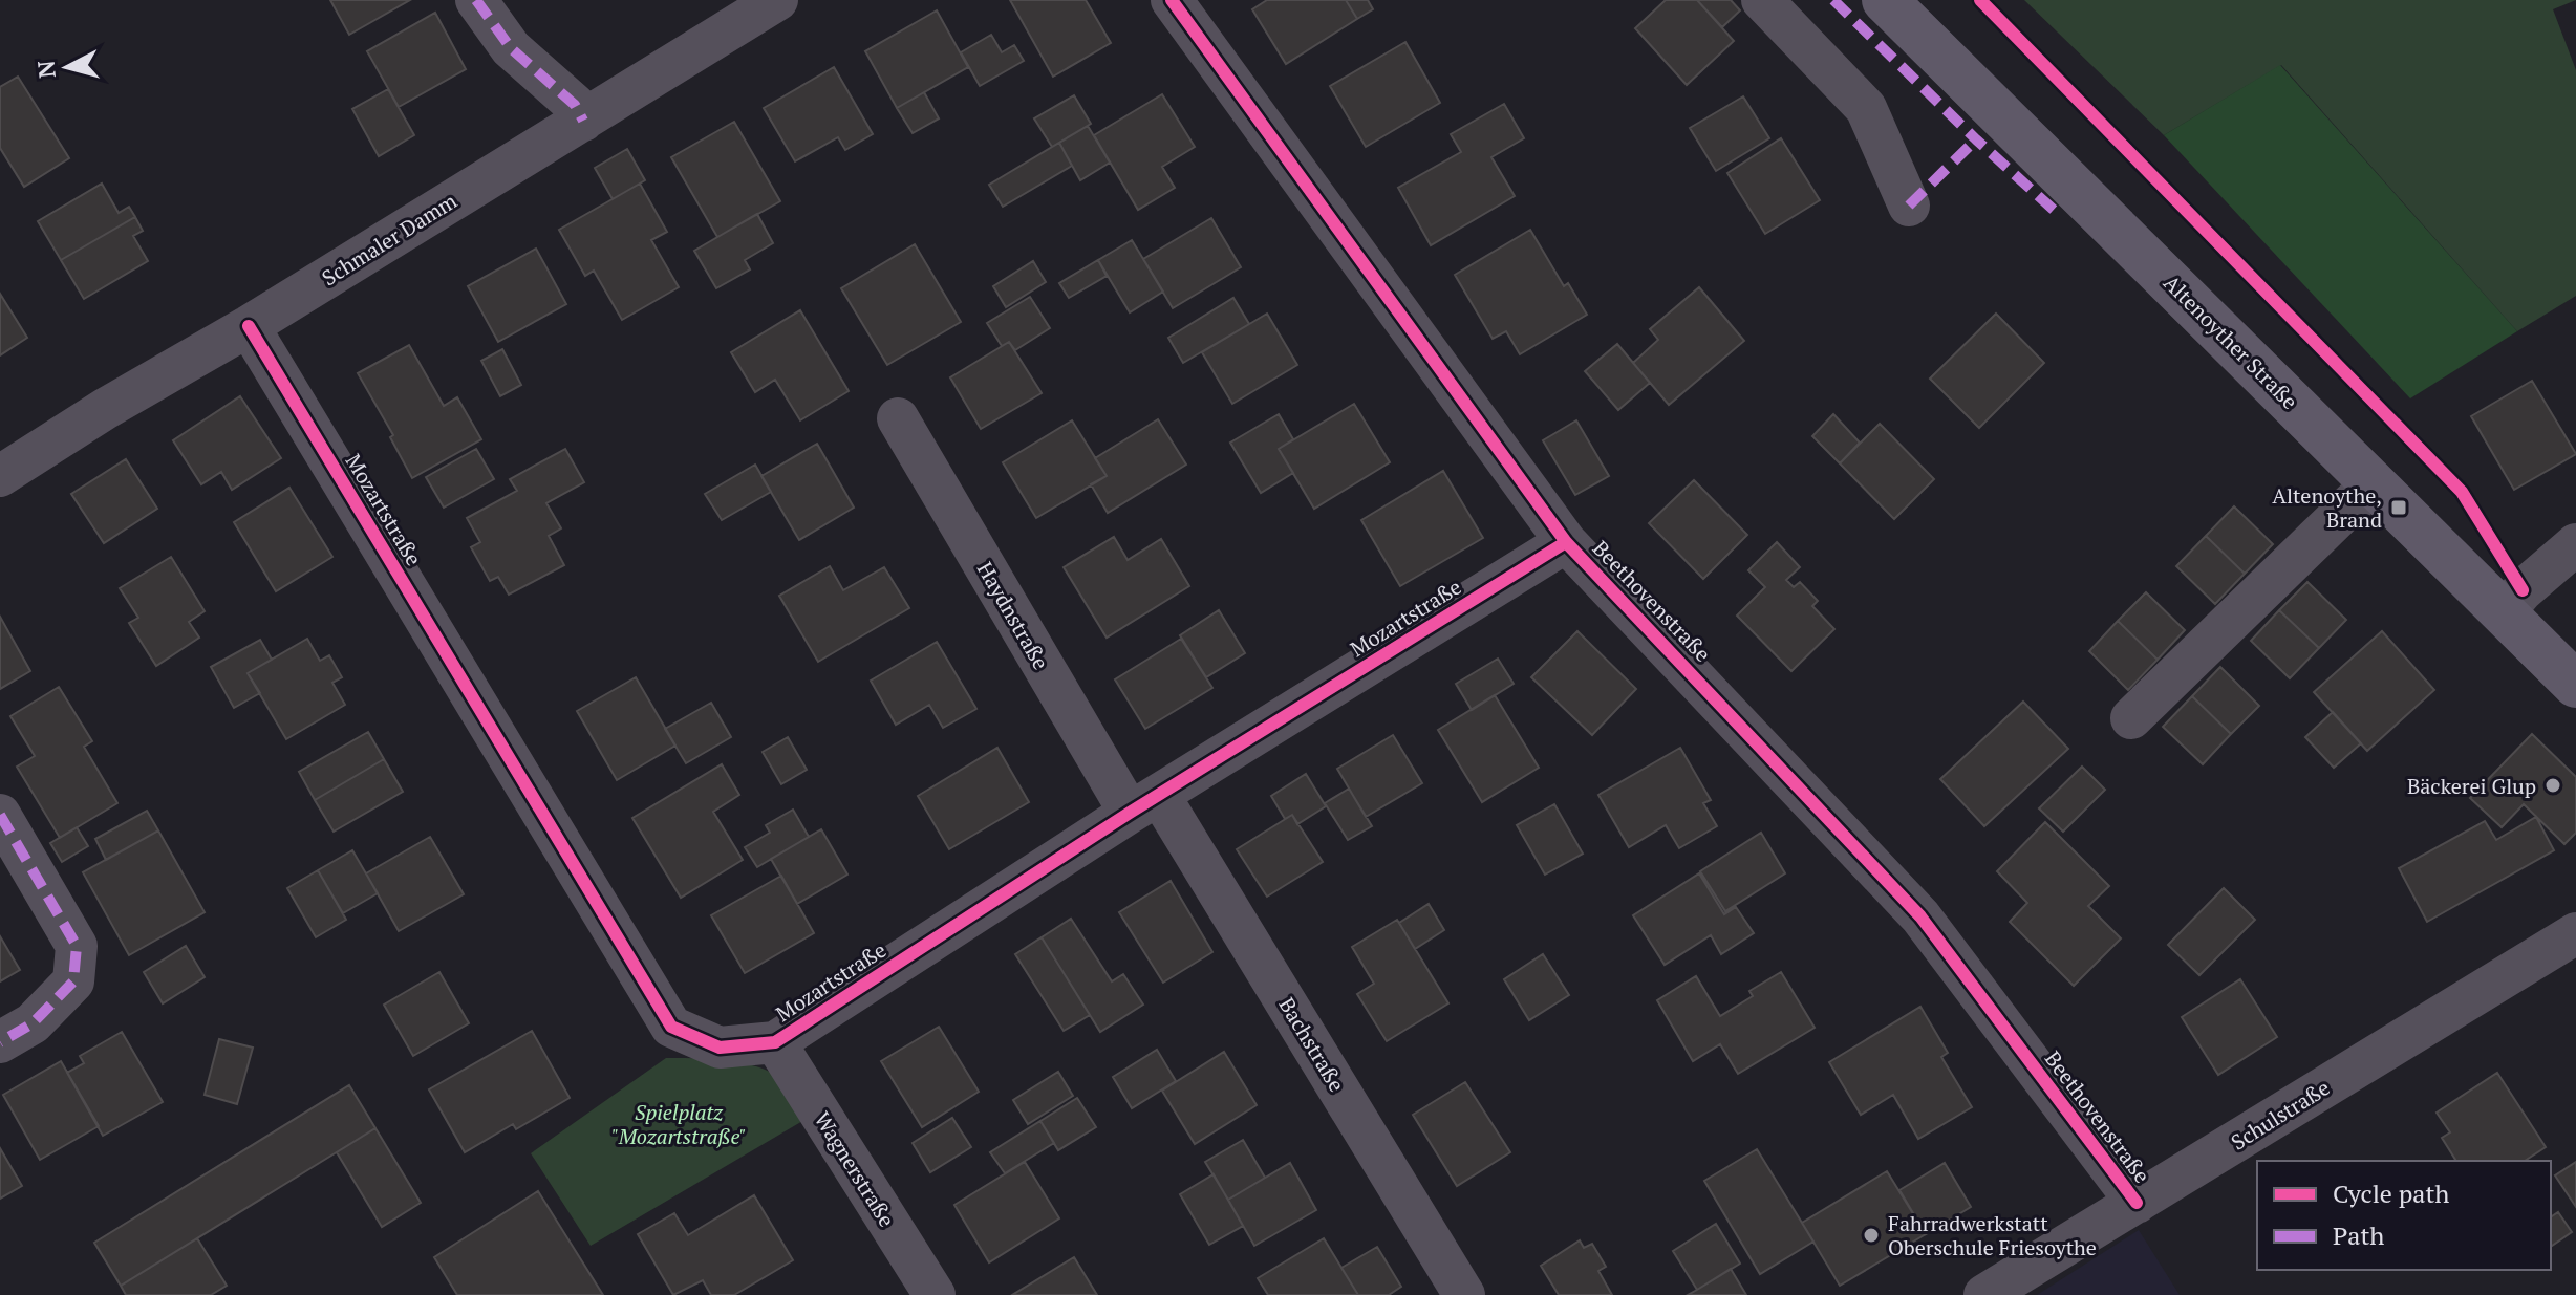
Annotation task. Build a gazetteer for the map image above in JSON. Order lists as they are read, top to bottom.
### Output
{
  "streets": {
    "main road": ["Altenoyther Straße"],
    "street": [
      "Schmaler Damm",
      "Mozartstraße",
      "Beethovenstraße",
      "Haydnstraße",
      "Bachstraße",
      "Schulstraße",
      "Wagnerstraße"
    ]
  },
  "crossings": [
    ["Schmaler Damm", "Mozartstraße"],
    ["Mozartstraße", "Beethovenstraße"],
    ["Mozartstraße", "Haydnstraße"],
    ["Mozartstraße", "Bachstraße"],
    ["Mozartstraße", "Wagnerstraße"],
    ["Beethovenstraße", "Schulstraße"],
    ["Haydnstraße", "Bachstraße"]
  ],
  "parks": ["Spielplatz \"Mozartstraße\""],
  "places": {
    "transit": ["Altenoythe, Brand"],
    "other": ["Bäckerei Glup", "Fahrradwerkstatt Oberschule Friesoythe"]
  },
  "legend": ["Cycle path", "Path"],
  "north": "left"
}
